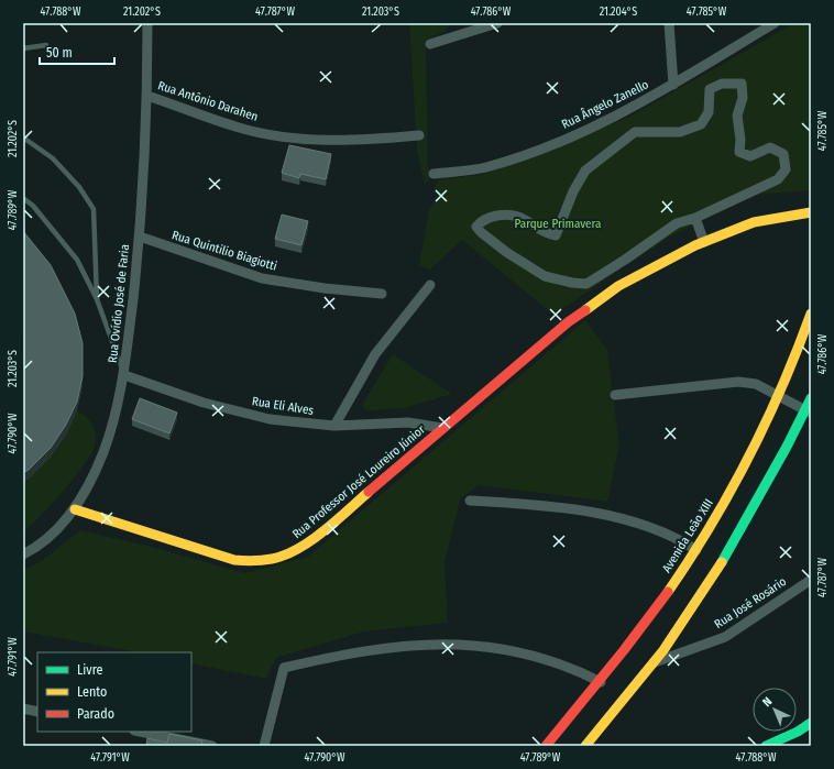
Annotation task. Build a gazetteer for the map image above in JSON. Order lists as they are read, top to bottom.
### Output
{
  "streets": {
    "main road": ["Rua Professor José Loureiro Júnior", "Avenida Leão XIII"],
    "street": [
      "Rua Antônio Darahen",
      "Rua Ângelo Zanello",
      "Rua Quintilio Biagiotti",
      "Rua Ovídio José de Faria",
      "Rua Eli Alves",
      "Rua José Rosário"
    ]
  },
  "crossings": [
    ["Rua Antônio Darahen", "Rua Ovídio José de Faria"],
    ["Rua Quintilio Biagiotti", "Rua Ovídio José de Faria"],
    ["Rua Ovídio José de Faria", "Rua Eli Alves"],
    ["Rua Ovídio José de Faria", "Rua Professor José Loureiro Júnior"],
    ["Rua Eli Alves", "Rua Professor José Loureiro Júnior"]
  ],
  "parks": ["Parque Primavera"],
  "legend": ["Livre", "Lento", "Parado"],
  "scale_bar": "50 m",
  "north": "top left",
  "coordinates": [
    "47.788°W",
    "21.202°S",
    "47.787°W",
    "21.203°S",
    "47.786°W",
    "21.204°S",
    "47.785°W",
    "47.789°W",
    "47.790°W",
    "47.791°W"
  ]
}
